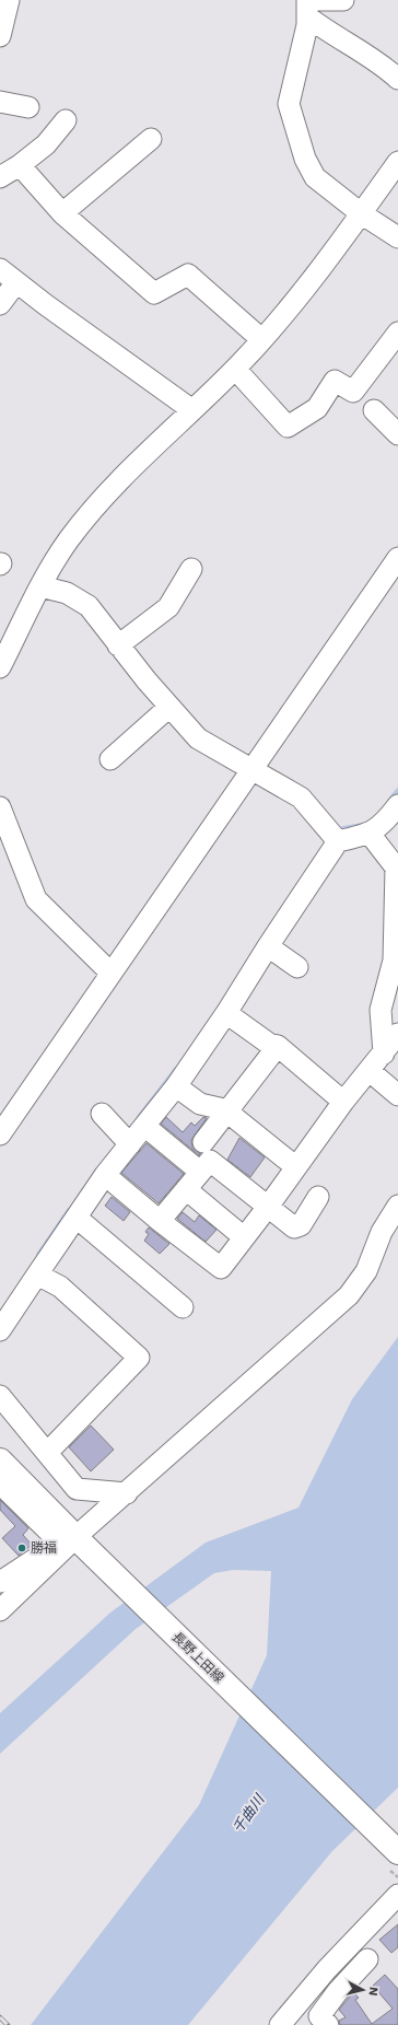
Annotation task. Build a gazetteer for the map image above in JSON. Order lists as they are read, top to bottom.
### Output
{
  "streets": {
    "main road": ["長野上田線"]
  },
  "water": ["千曲川"],
  "places": ["勝福"],
  "north": "right"
}
